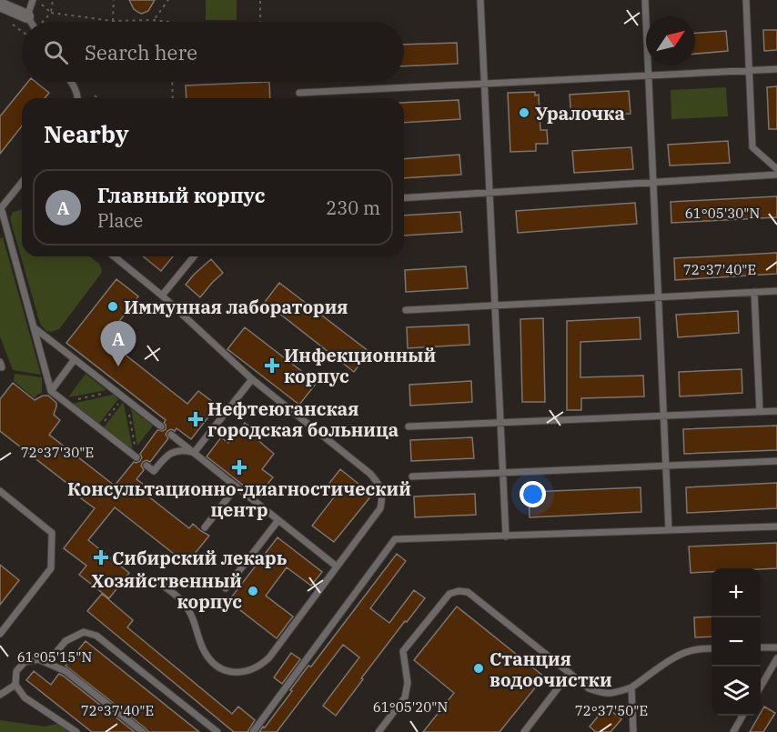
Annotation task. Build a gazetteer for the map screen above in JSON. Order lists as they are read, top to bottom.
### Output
{
  "places": {
    "other": [
      "Уралочка",
      "Иммунная лаборатория",
      "Хозяйственный корпус",
      "Станция водоочистки"
    ],
    "health": [
      "Инфекционный корпус",
      "Нефтеюганская городская больница",
      "Консультационно-диагностический центр",
      "Сибирский лекарь"
    ]
  },
  "north": "top right",
  "page": {
    "search": "Search here",
    "heading": "Nearby",
    "list": [
      {
        "mark": "A",
        "name": "Главный корпус",
        "note": "Place",
        "value": "230 m"
      }
    ],
    "pins": "A",
    "map_buttons": ["+", "−"]
  },
  "coordinates": [
    "61°05'30\"N",
    "72°37'40\"E",
    "72°37'30\"E",
    "61°05'15\"N",
    "61°05'20\"N",
    "72°37'50\"E"
  ]
}
